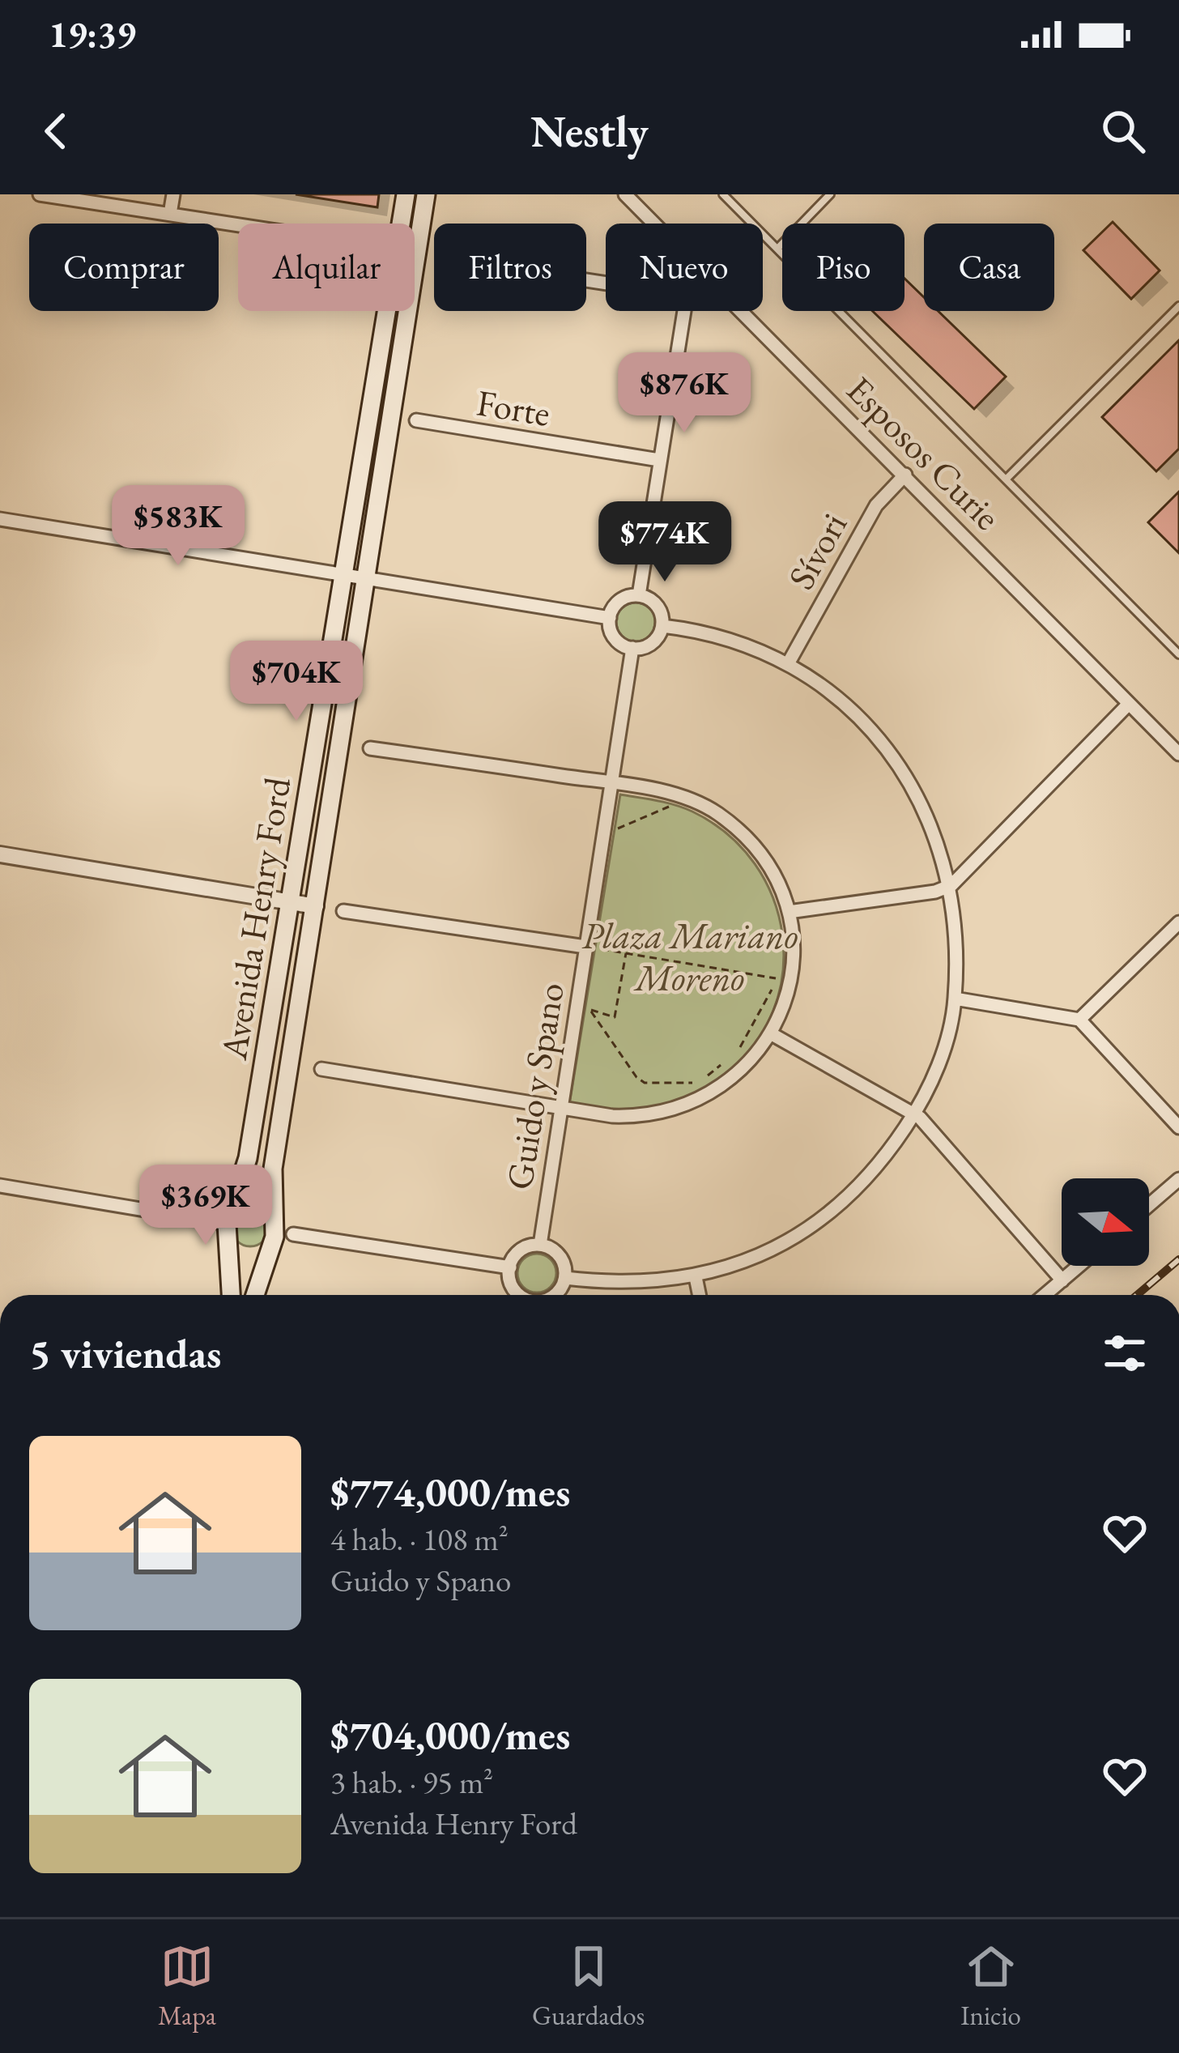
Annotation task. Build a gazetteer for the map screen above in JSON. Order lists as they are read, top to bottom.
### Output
{
  "streets": {
    "main road": ["Avenida Henry Ford"],
    "street": [
      "Forte",
      "Esposos Curie",
      "Sívori",
      "Guido y Spano"
    ]
  },
  "crossings": [
    ["Esposos Curie", "Sívori"]
  ],
  "parks": ["Plaza Mariano Moreno"],
  "north": "right",
  "page": {
    "status": "19:39",
    "header": "Nestly",
    "chip": [
      "Comprar",
      "Alquilar",
      "Filtros",
      "Nuevo",
      "Piso",
      "Casa"
    ],
    "price": [
      "$876K",
      "$583K",
      "$774K",
      "$704K",
      "$369K"
    ],
    "heading": "5 viviendas",
    "list": [
      {
        "name": "$774,000/mes",
        "note": "4 hab. · 108 m² · Guido y Spano"
      },
      {
        "name": "$704,000/mes",
        "note": "3 hab. · 95 m² · Avenida Henry Ford"
      }
    ],
    "tabs": ["Mapa", "Guardados", "Inicio"]
  }
}
